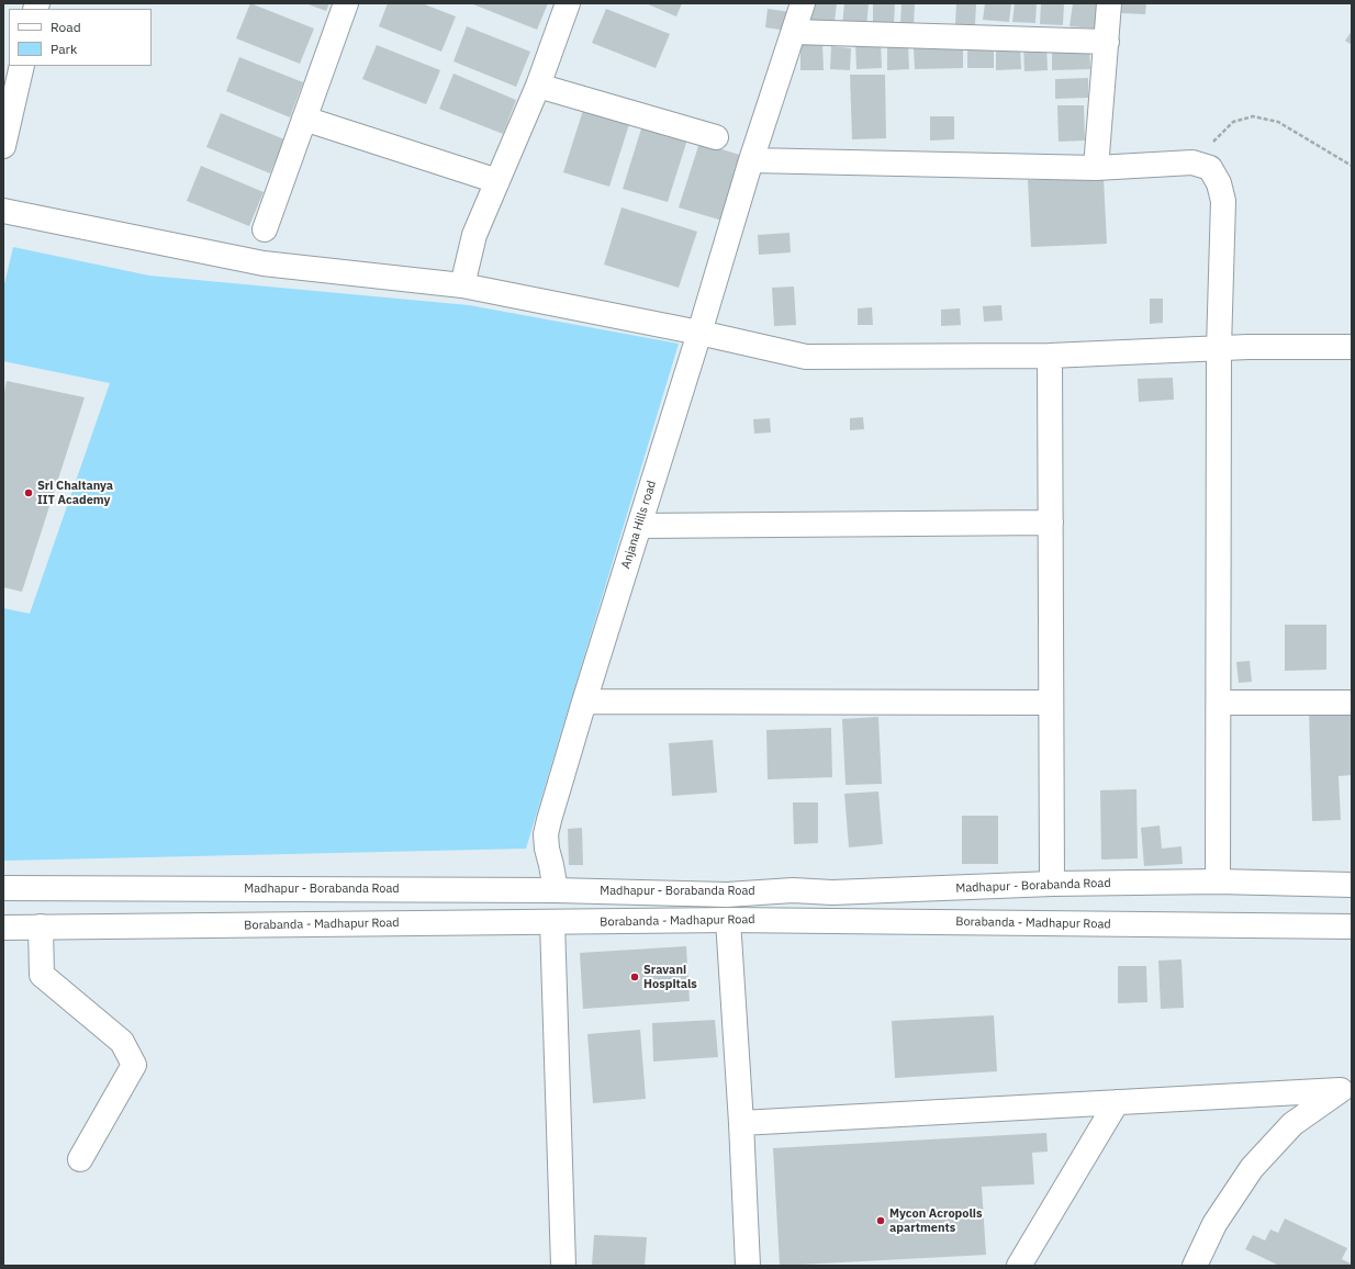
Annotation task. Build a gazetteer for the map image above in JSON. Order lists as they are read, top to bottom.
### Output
{
  "streets": {
    "street": ["Anjana Hills road", "Madhapur - Borabanda Road", "Borabanda - Madhapur Road"]
  },
  "crossings": [
    ["Anjana Hills road", "Madhapur - Borabanda Road"]
  ],
  "places": ["Sri Chaitanya IIT Academy", "Sravani Hospitals", "Mycon Acropolis apartments"],
  "legend": ["Road", "Park"]
}
